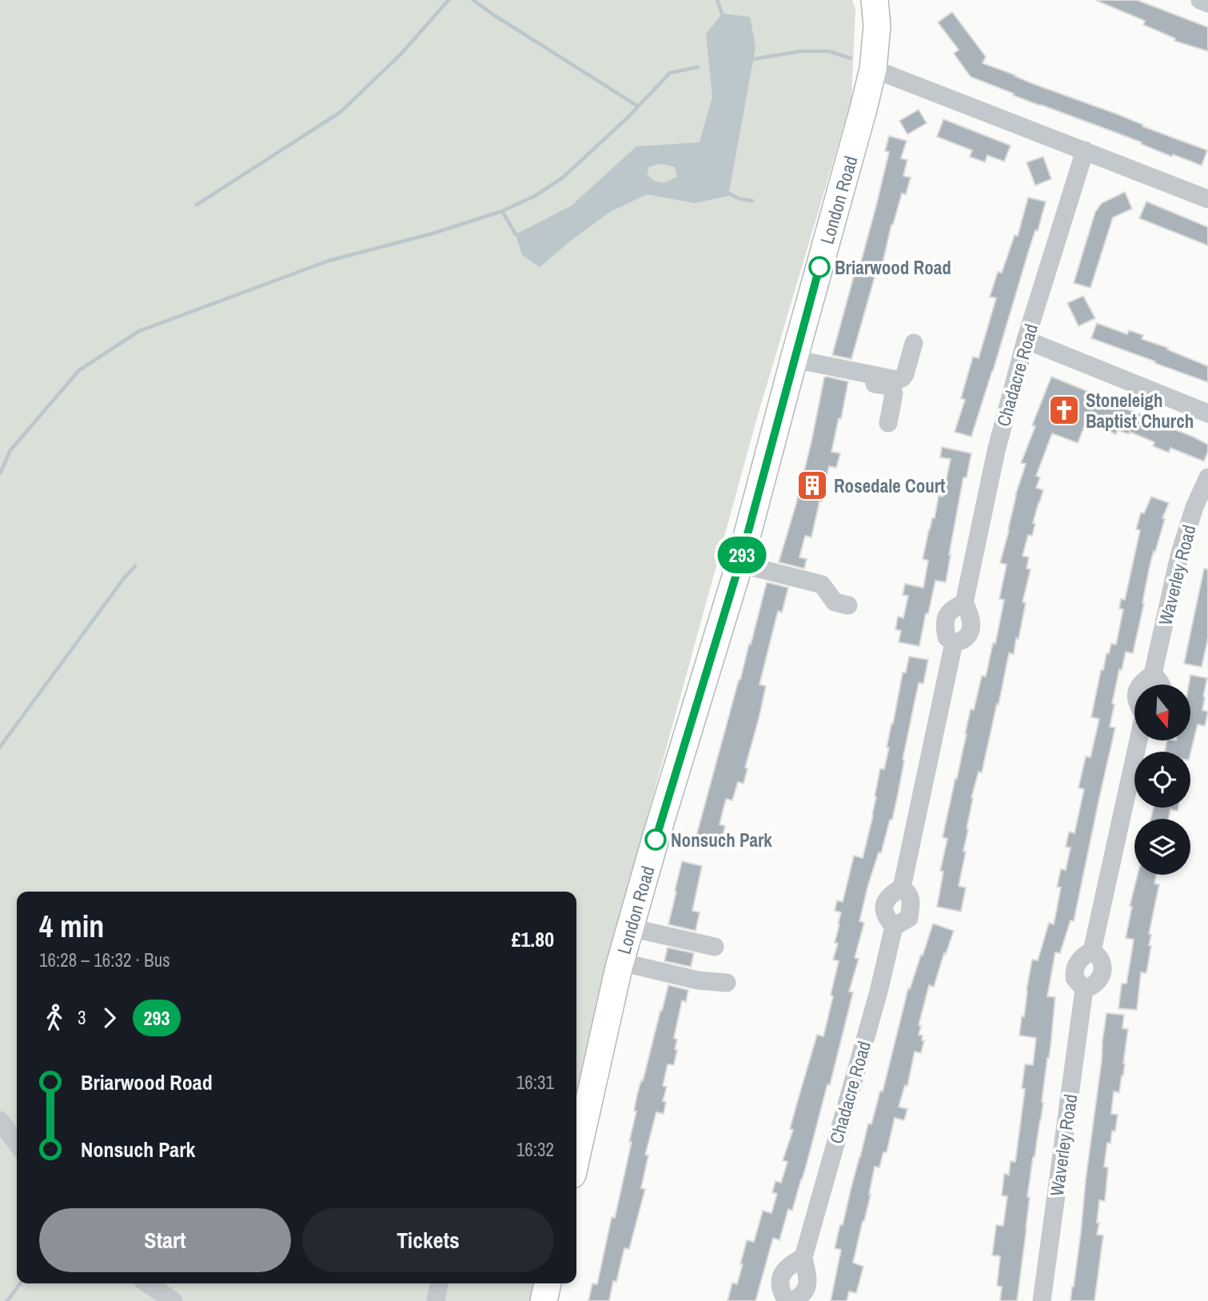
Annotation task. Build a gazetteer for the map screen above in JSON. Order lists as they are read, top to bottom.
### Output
{
  "streets": {
    "highway": ["London Road"],
    "street": ["Chadacre Road", "Waverley Road"]
  },
  "places": {
    "other": ["Briarwood Road", "Nonsuch Park"],
    "church": ["Stoneleigh Baptist Church"],
    "building": ["Rosedale Court"]
  },
  "lines": ["bus line 293"],
  "north": "bottom",
  "page": {
    "on_map": "293",
    "heading": ["4 min", "16:28 – 16:32 · Bus", "£1.80"],
    "legs": ["3", "293"],
    "list": [
      {
        "name": "Briarwood Road",
        "value": "16:31"
      },
      {
        "name": "Nonsuch Park",
        "value": "16:32"
      }
    ],
    "buttons": ["Start", "Tickets"]
  }
}
